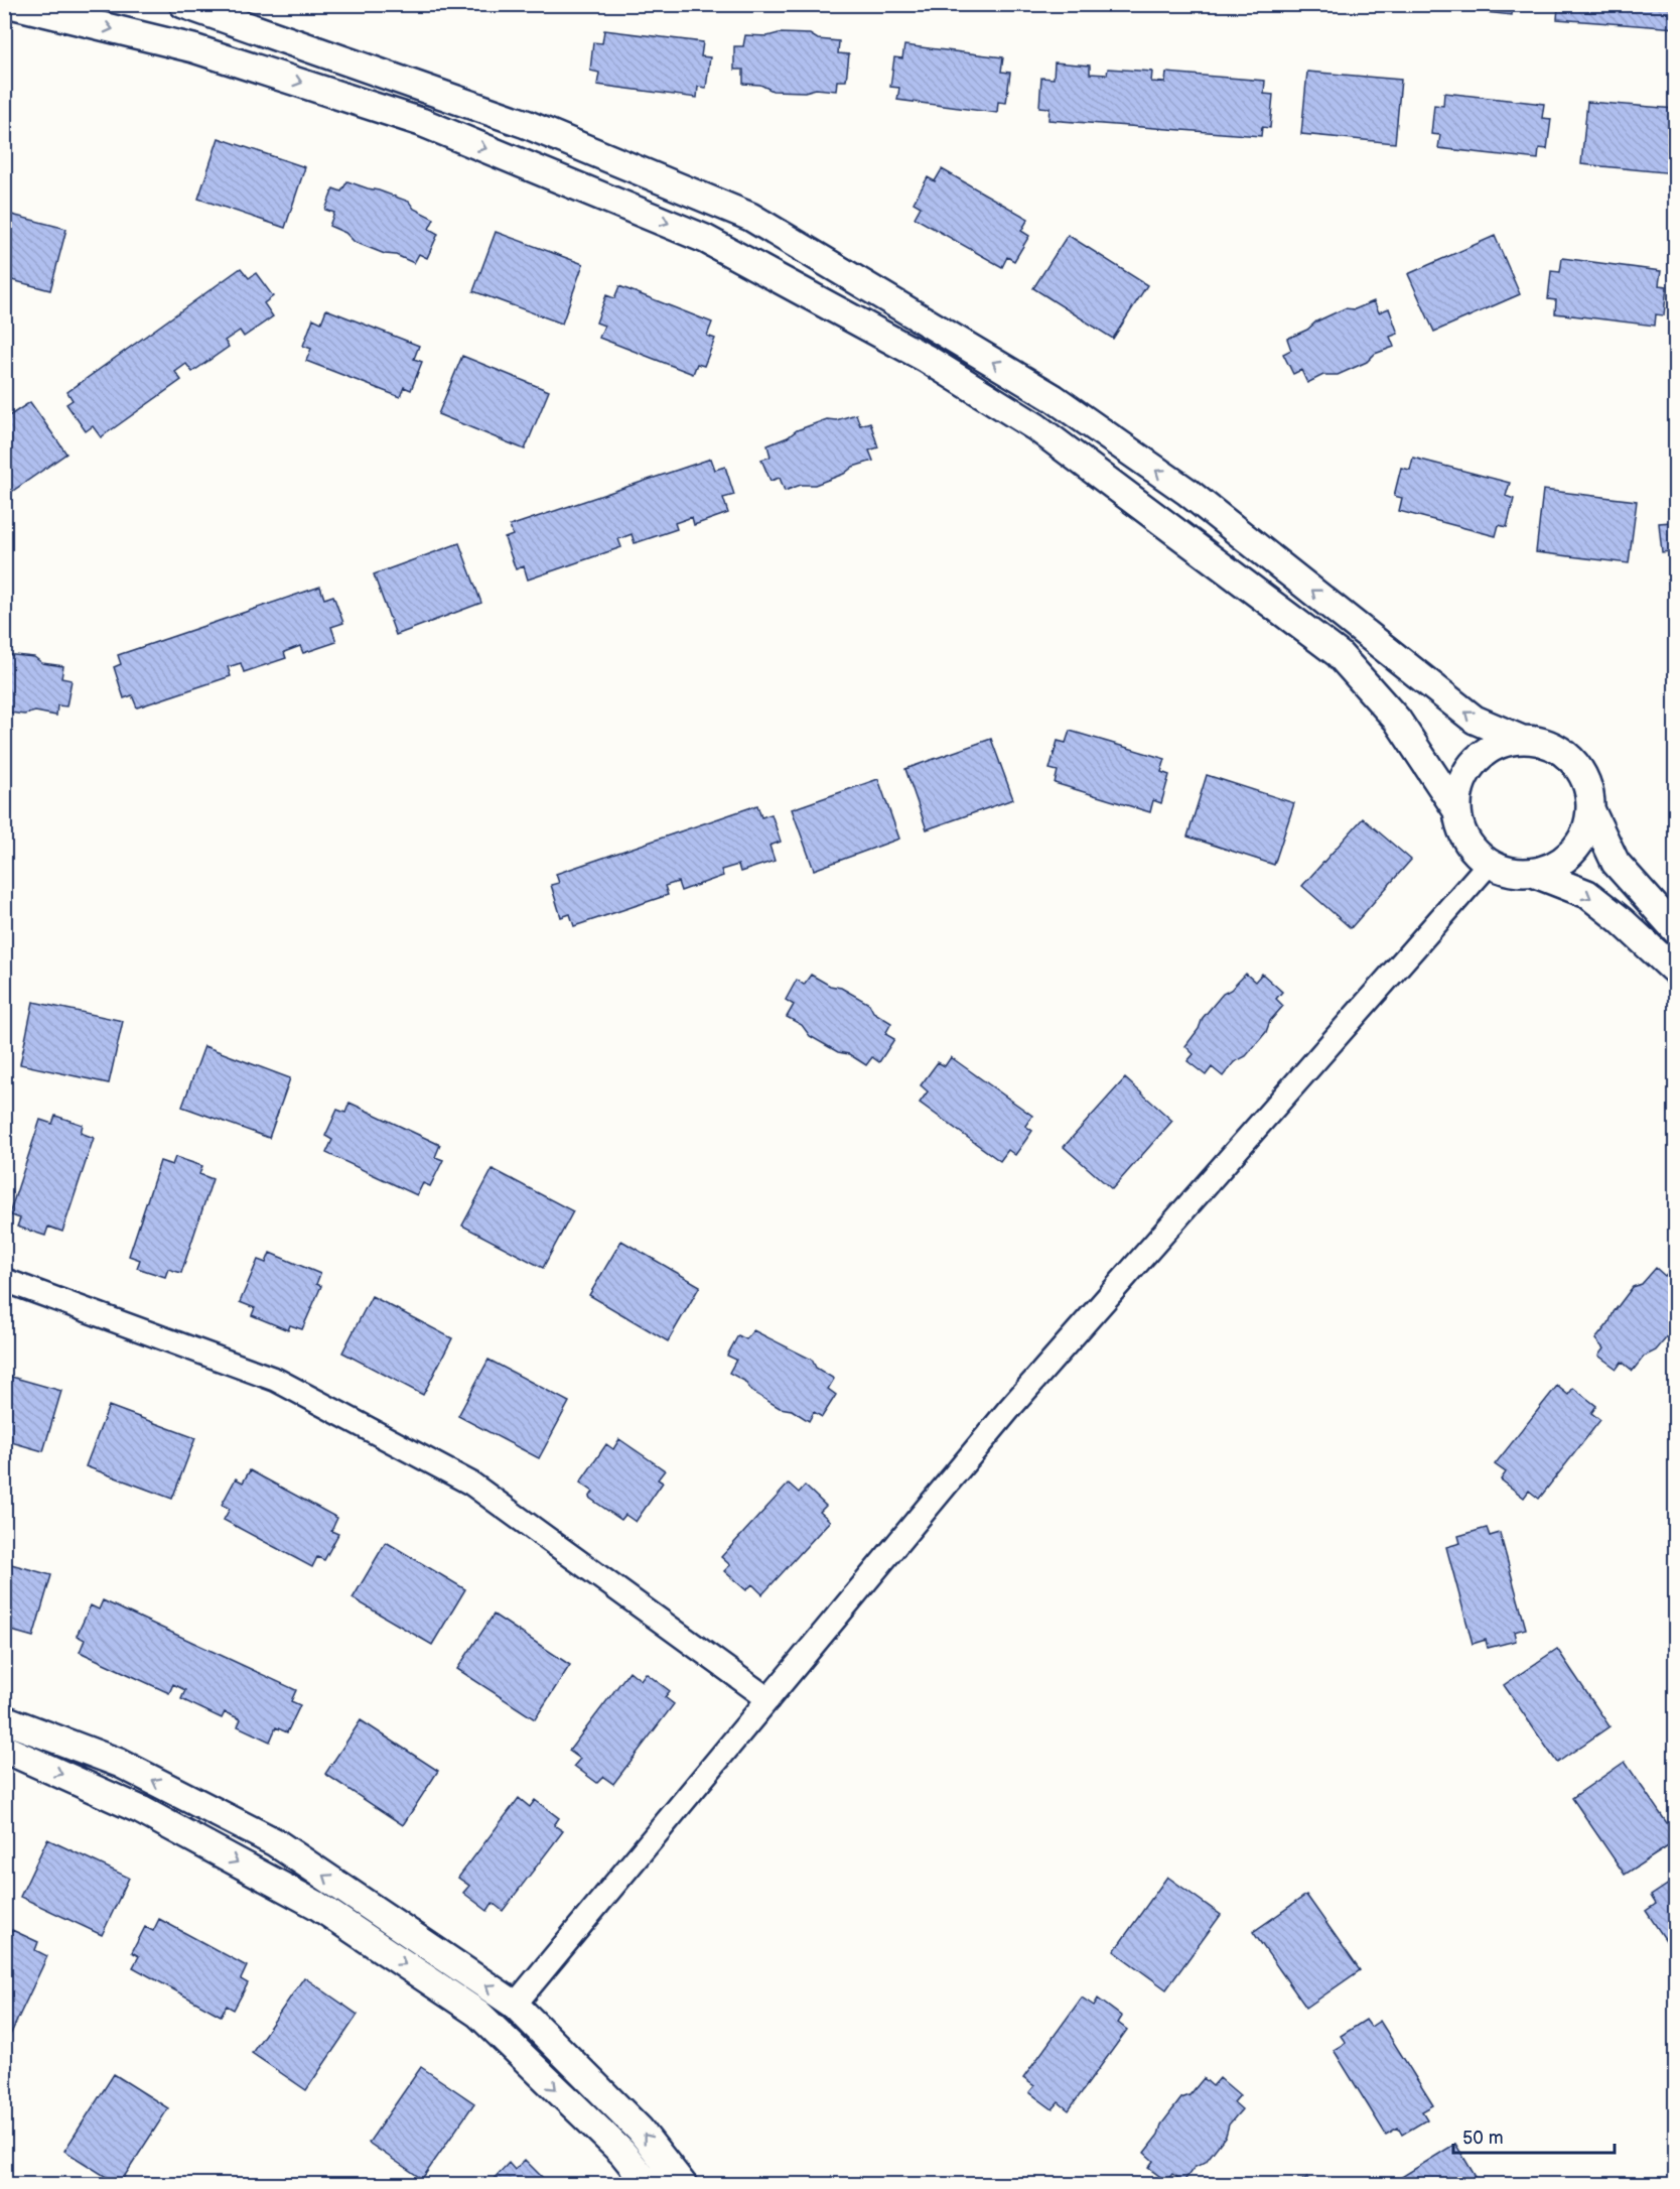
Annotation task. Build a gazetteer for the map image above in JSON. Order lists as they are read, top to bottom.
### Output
{
  "scale_bar": "50 m"
}
